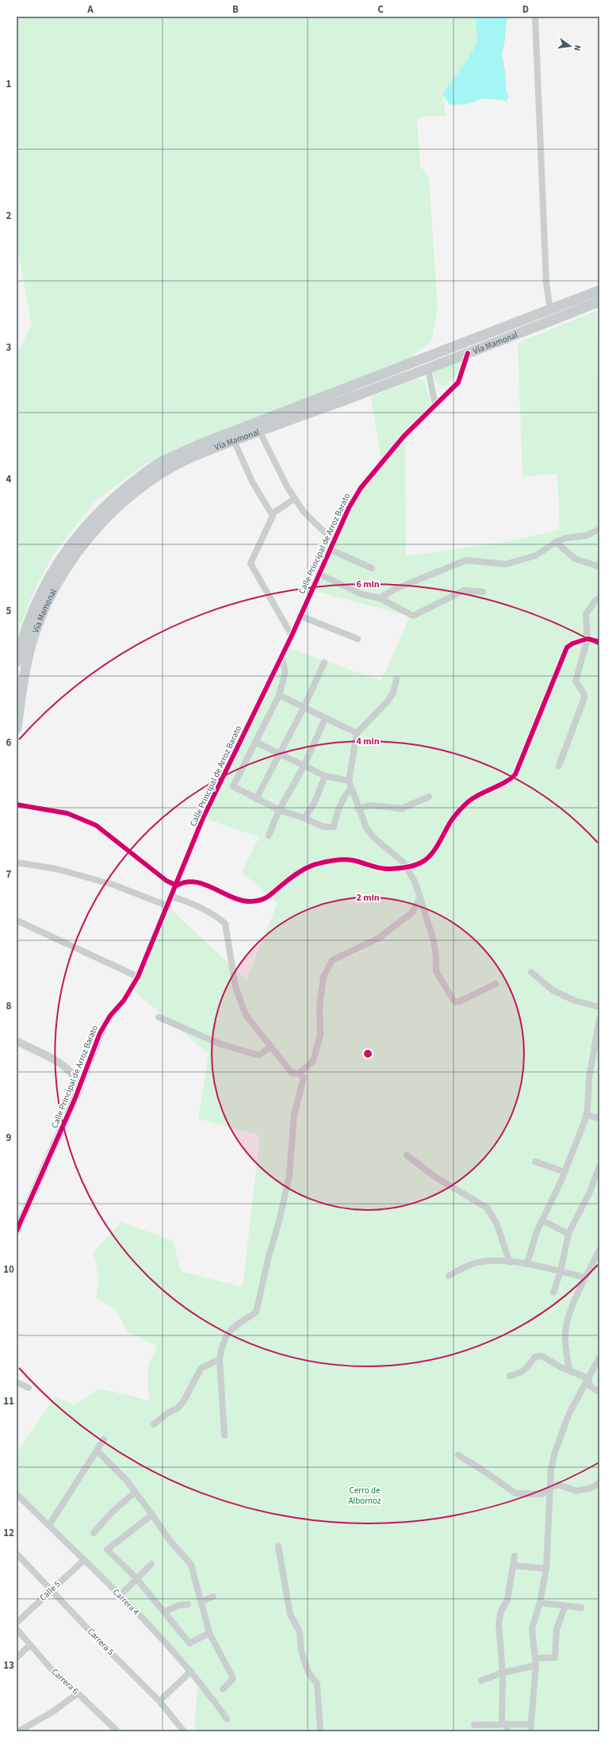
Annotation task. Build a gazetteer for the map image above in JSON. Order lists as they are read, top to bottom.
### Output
{
  "streets": {
    "main road": ["Vía Mamonal"],
    "street": [
      "Calle Principal de Arroz Barato",
      "Calle 5",
      "Carrera 4",
      "Carrera 5",
      "Carrera 6"
    ]
  },
  "crossings": [
    ["Vía Mamonal", "Calle Principal de Arroz Barato"],
    ["Calle 5", "Carrera 4"],
    ["Calle 5", "Carrera 5"],
    ["Calle 5", "Carrera 6"]
  ],
  "parks": ["Cerro de Albornoz"],
  "north": "right",
  "grid": {
    "columns": [
      "A",
      "B",
      "C",
      "D"
    ],
    "rows": [
      "1",
      "2",
      "3",
      "4",
      "5",
      "6",
      "7",
      "8",
      "9",
      "10",
      "11",
      "12",
      "13"
    ]
  },
  "rings": ["6 min", "4 min", "2 min"]
}
